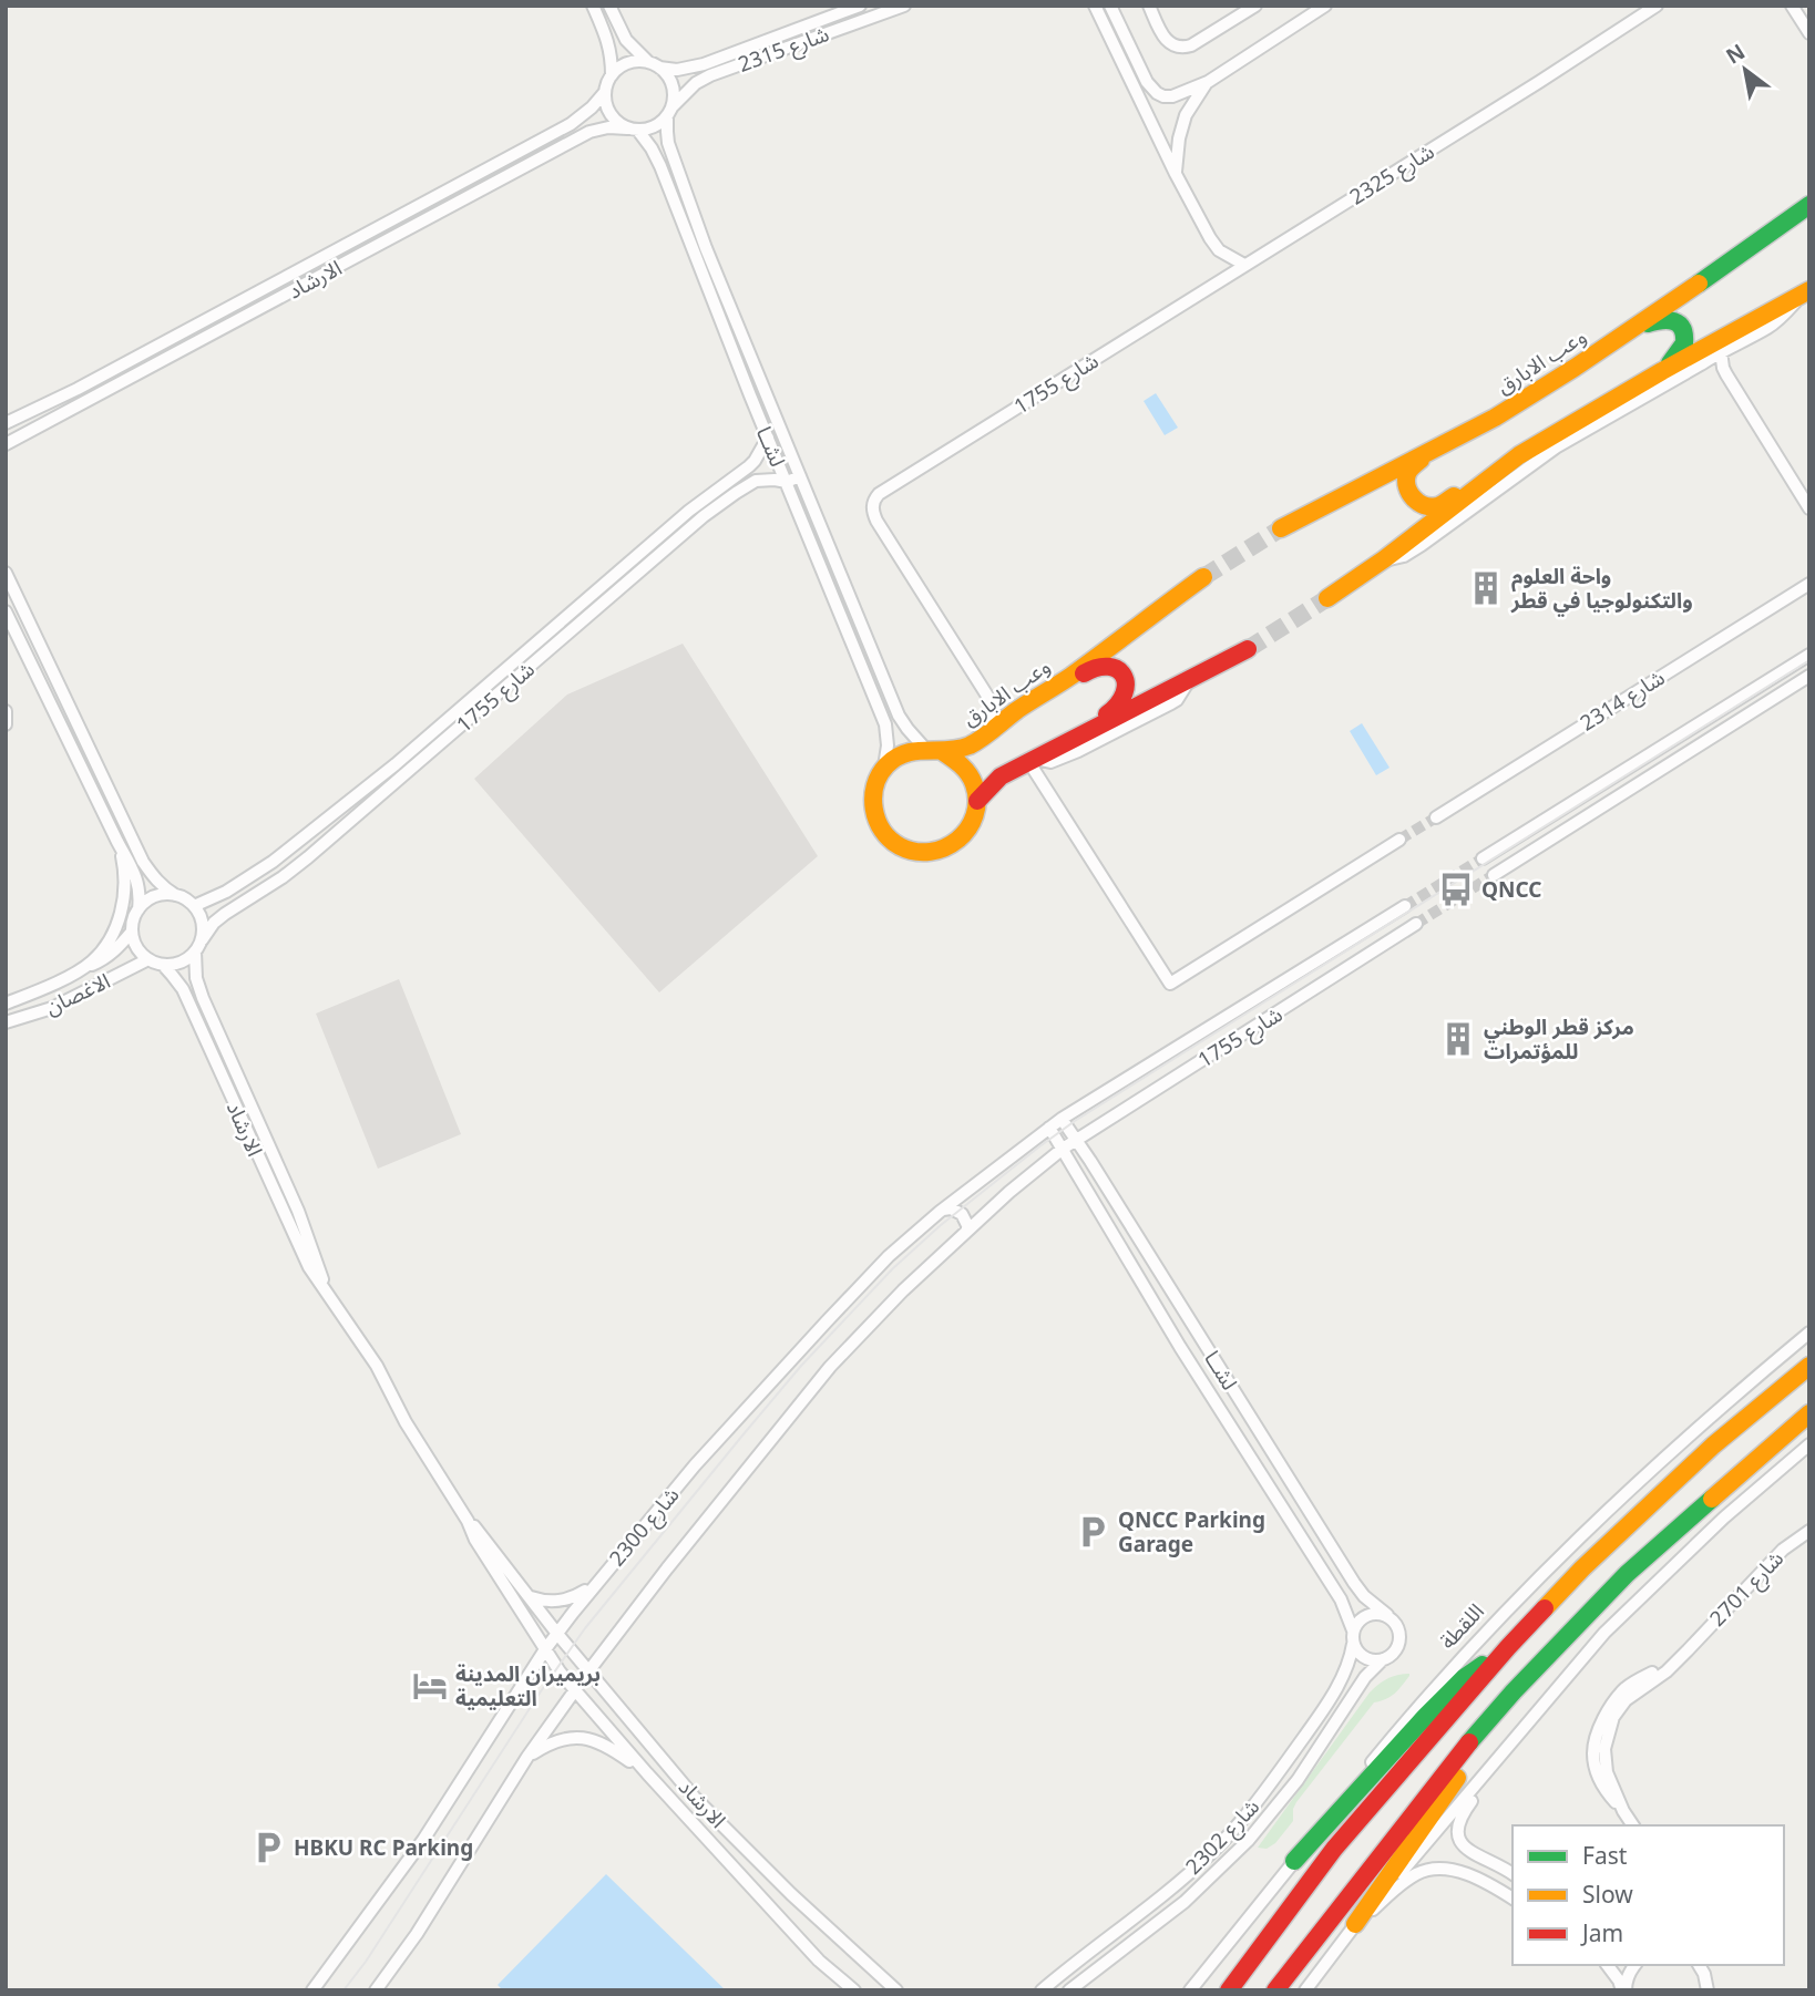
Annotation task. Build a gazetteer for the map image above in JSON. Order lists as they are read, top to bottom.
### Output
{
  "streets": {
    "street": [
      "شارع 2315",
      "شارع 2325",
      "الارشاد",
      "وعب الابارق",
      "شارع 1755",
      "لشــا",
      "شارع 2314",
      "الاغصان",
      "شارع 2300",
      "شارع 2701",
      "اللقطة",
      "شارع 2302"
    ]
  },
  "crossings": [
    ["شارع 2315", "الارشاد"],
    ["شارع 2315", "لشــا"],
    ["شارع 2325", "شارع 1755"],
    ["الارشاد", "شارع 1755"],
    ["الارشاد", "لشــا"],
    ["الارشاد", "الاغصان"],
    ["الارشاد", "شارع 2300"],
    ["وعب الابارق", "لشــا"],
    ["شارع 1755", "لشــا"],
    ["شارع 1755", "الاغصان"],
    ["شارع 1755", "شارع 2300"],
    ["لشــا", "شارع 2300"],
    ["لشــا", "شارع 2302"]
  ],
  "places": {
    "building": ["واحة العلوم والتكنولوجيا في قطر", "مركز قطر الوطني للمؤتمرات"],
    "bus stop": ["QNCC"],
    "parking": ["QNCC Parking Garage", "HBKU RC Parking"],
    "hotel": ["بريميران المدينة التعليمية"]
  },
  "legend": ["Fast", "Slow", "Jam"],
  "north": "top left"
}
